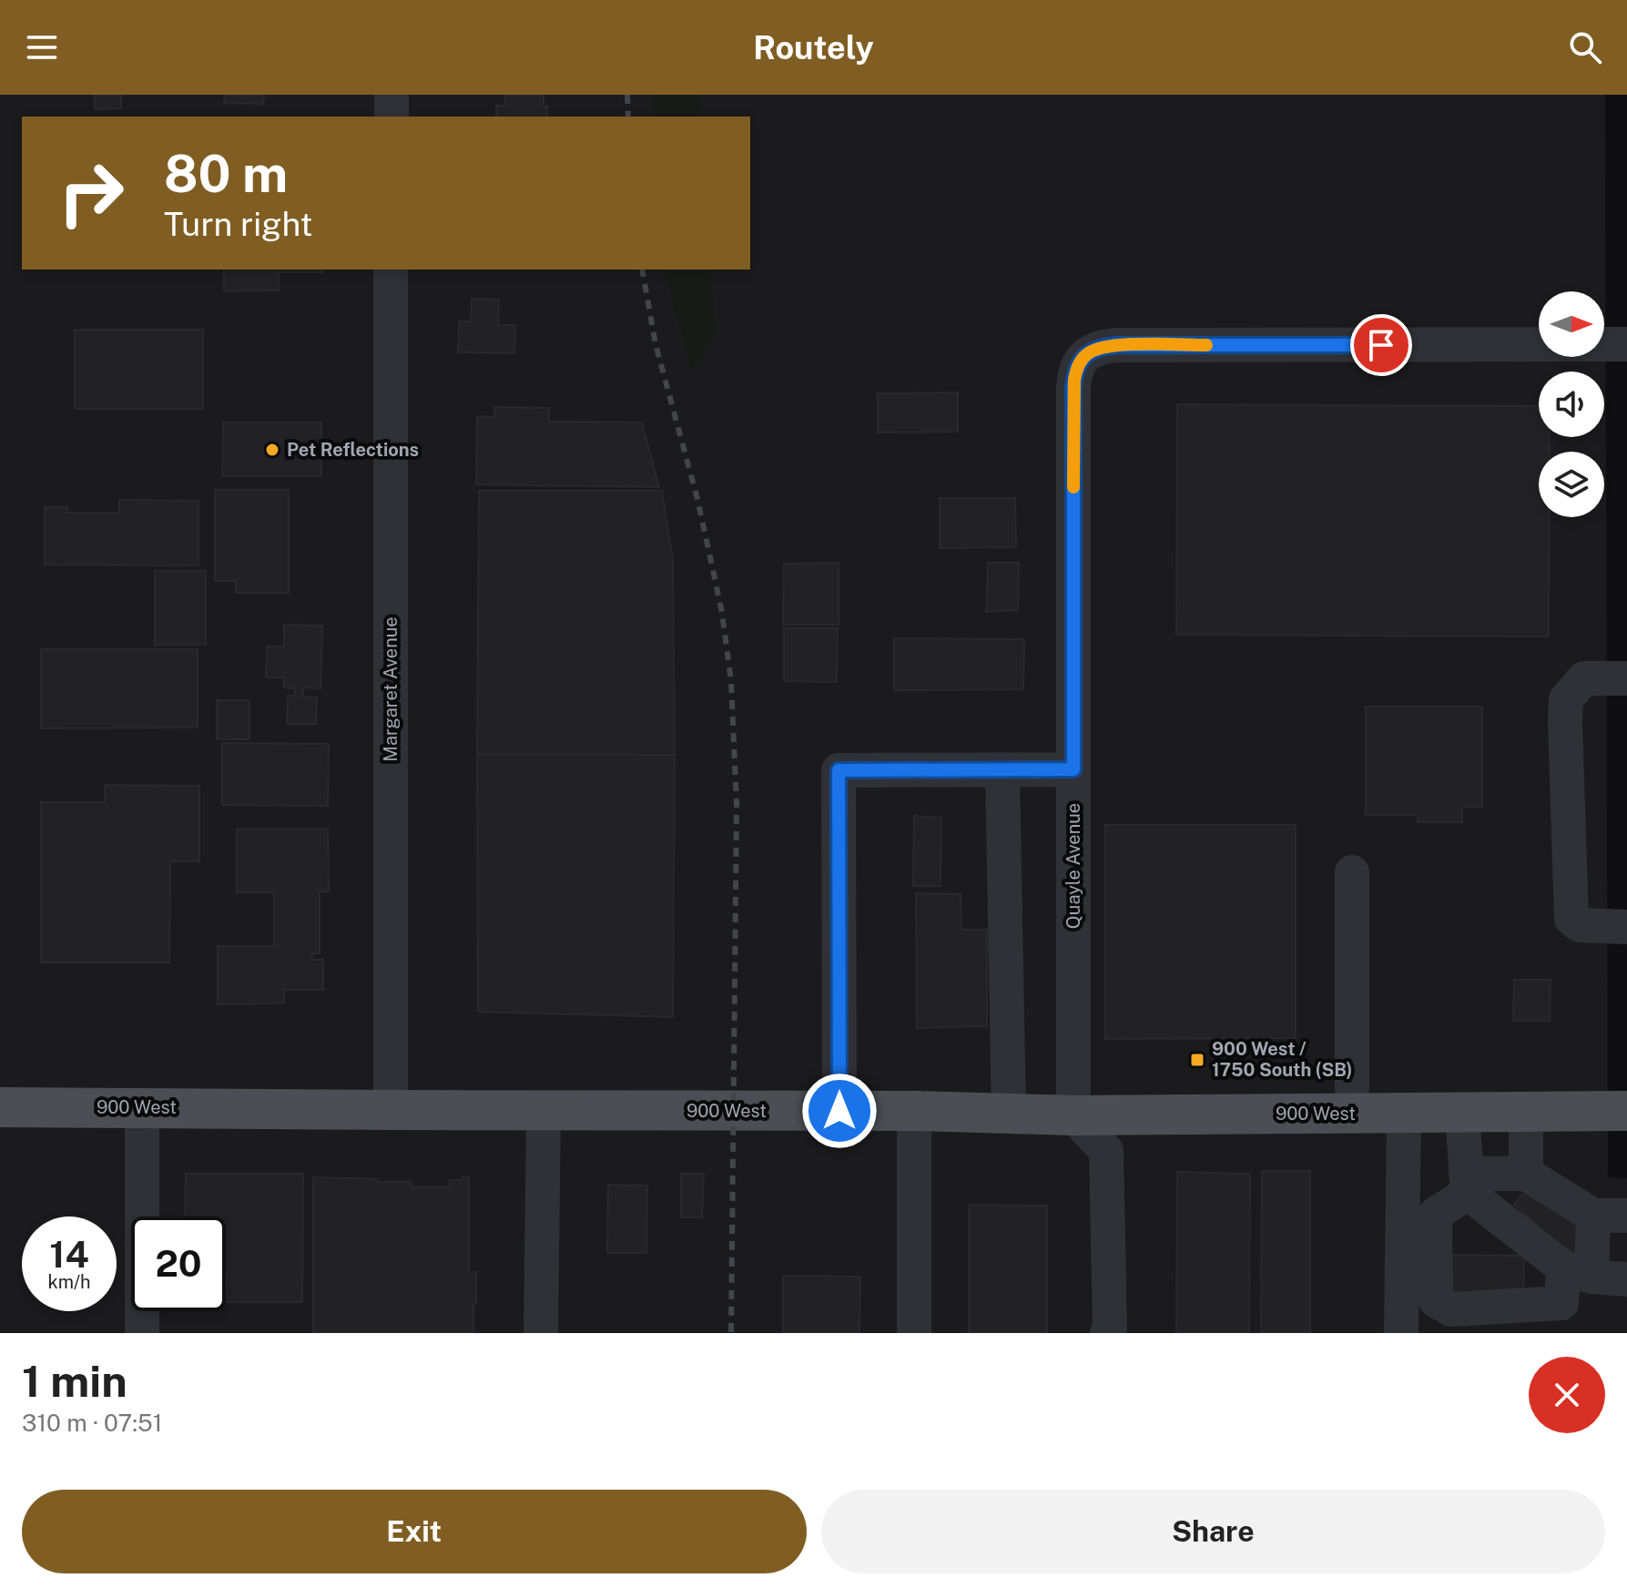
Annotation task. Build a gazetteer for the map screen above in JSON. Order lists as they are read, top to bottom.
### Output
{
  "streets": {
    "main road": ["900 West"],
    "street": ["Margaret Avenue", "Quayle Avenue"]
  },
  "crossings": [
    ["Margaret Avenue", "900 West"],
    ["Quayle Avenue", "900 West"]
  ],
  "places": {
    "other": ["Pet Reflections"],
    "transit": ["900 West / 1750 South (SB)"]
  },
  "north": "right",
  "page": {
    "header": "Routely",
    "turn": ["80 m", "Turn right"],
    "speed": "14 km/h",
    "limit": "20",
    "heading": ["1 min", "310 m · 07:51"],
    "buttons": ["Exit", "Share"]
  }
}
